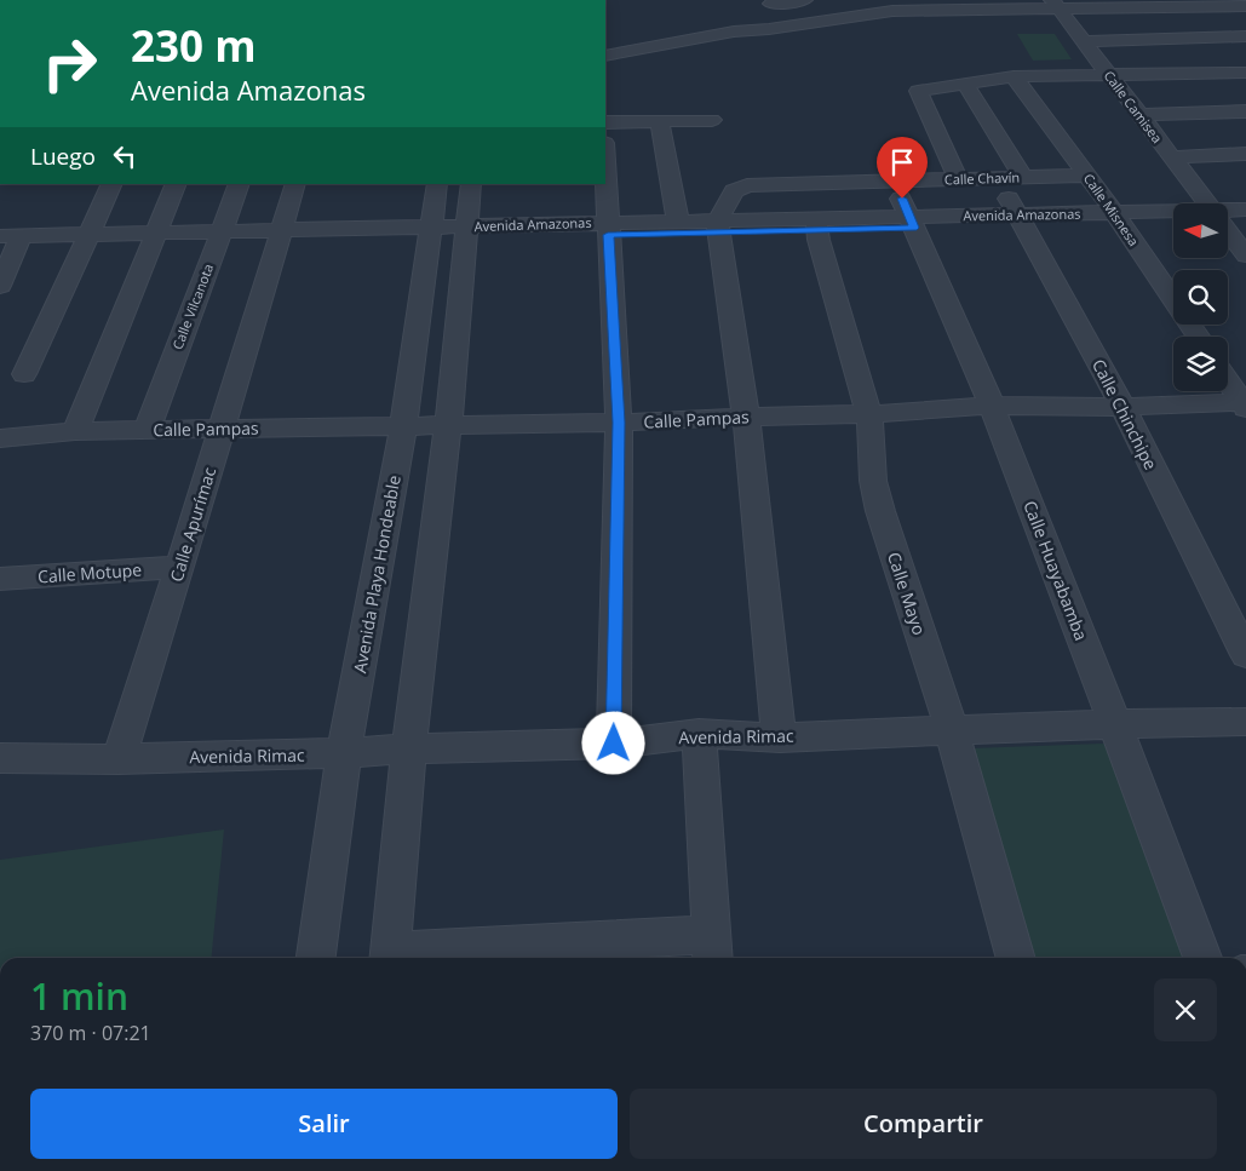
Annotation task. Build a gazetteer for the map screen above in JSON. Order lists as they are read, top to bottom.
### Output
{
  "streets": {
    "street": [
      "Calle Camisea",
      "Calle Chavín",
      "Calle Misnesa",
      "Avenida Amazonas",
      "Calle Vilcanota",
      "Calle Chinchipe",
      "Calle Pampas",
      "Calle Apurímac",
      "Calle Huayabamba",
      "Calle Motupe",
      "Avenida Playa Hondeable",
      "Calle Mayo",
      "Avenida Rimac"
    ]
  },
  "crossings": [
    ["Calle Chavín", "Calle Misnesa"],
    ["Calle Chavín", "Avenida Amazonas"],
    ["Calle Chavín", "Calle Chinchipe"],
    ["Calle Chavín", "Calle Huayabamba"],
    ["Calle Misnesa", "Avenida Amazonas"],
    ["Avenida Amazonas", "Calle Vilcanota"],
    ["Avenida Amazonas", "Calle Chinchipe"],
    ["Avenida Amazonas", "Calle Apurímac"],
    ["Avenida Amazonas", "Calle Huayabamba"],
    ["Avenida Amazonas", "Avenida Playa Hondeable"],
    ["Avenida Amazonas", "Calle Mayo"],
    ["Calle Vilcanota", "Calle Pampas"],
    ["Calle Chinchipe", "Calle Pampas"],
    ["Calle Pampas", "Calle Apurímac"],
    ["Calle Pampas", "Calle Huayabamba"],
    ["Calle Pampas", "Avenida Playa Hondeable"],
    ["Calle Pampas", "Calle Mayo"],
    ["Calle Apurímac", "Calle Motupe"],
    ["Calle Apurímac", "Avenida Rimac"],
    ["Calle Huayabamba", "Avenida Rimac"],
    ["Avenida Playa Hondeable", "Avenida Rimac"],
    ["Calle Mayo", "Avenida Rimac"]
  ],
  "north": "left",
  "page": {
    "turn": ["230 m", "Avenida Amazonas"],
    "then": "Luego",
    "heading": ["1 min", "370 m · 07:21"],
    "buttons": ["Salir", "Compartir"]
  }
}
